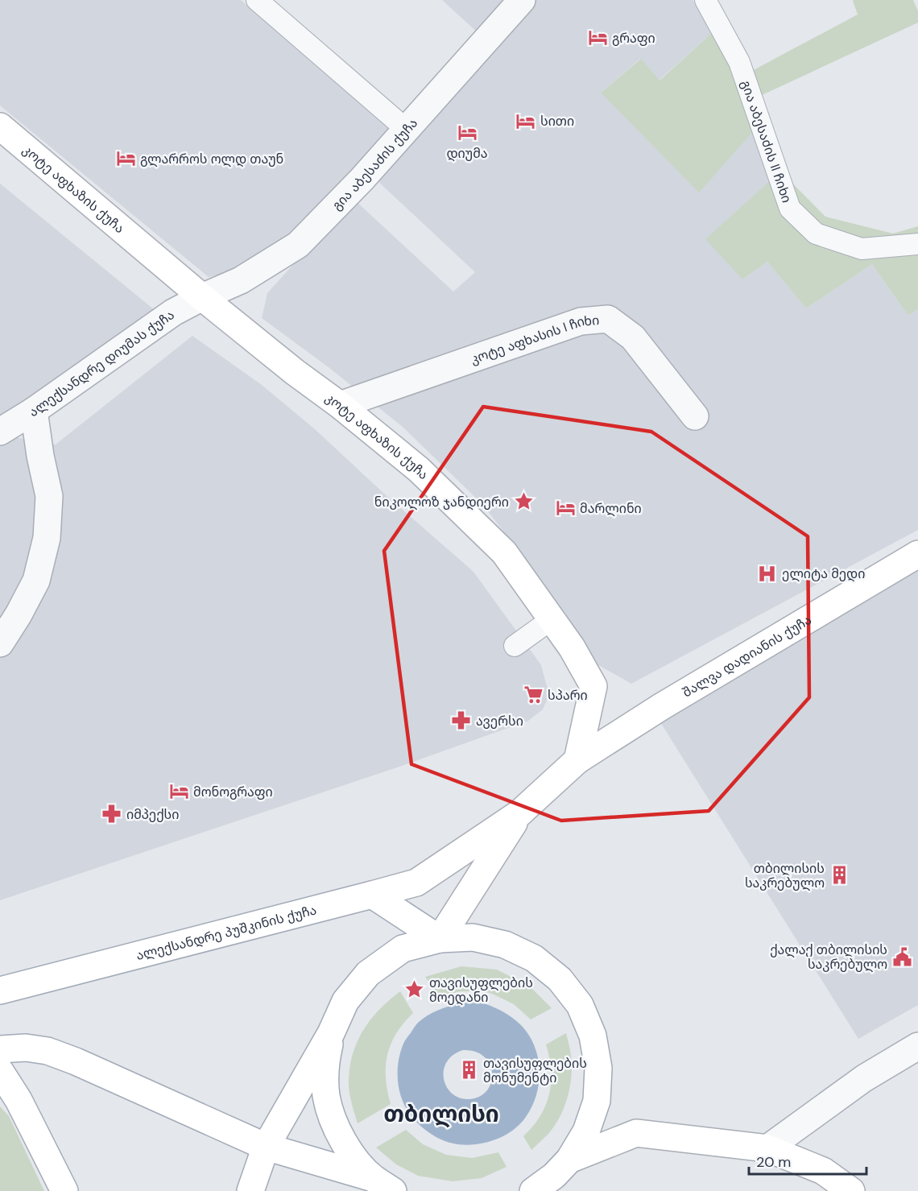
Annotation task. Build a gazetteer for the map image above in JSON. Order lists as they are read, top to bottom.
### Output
{
  "streets": {
    "main road": ["კოტე აფხაზის ქუჩა", "შალვა დადიანის ქუჩა", "ალექსანდრე პუშკინის ქუჩა"],
    "street": ["გია აბესაძის ქუჩა", "კოტე აფხასის I ჩიხი", "ალექსანდრე დიუმას ქუჩა"],
    "lane": ["გია აბესაძის II ჩიხი"]
  },
  "crossings": [
    ["გია აბესაძის ქუჩა", "კოტე აფხაზის ქუჩა"],
    ["გია აბესაძის ქუჩა", "ალექსანდრე დიუმას ქუჩა"],
    ["კოტე აფხაზის ქუჩა", "კოტე აფხასის I ჩიხი"],
    ["კოტე აფხაზის ქუჩა", "ალექსანდრე დიუმას ქუჩა"],
    ["კოტე აფხაზის ქუჩა", "შალვა დადიანის ქუჩა"]
  ],
  "districts": ["თბილისი"],
  "places": {
    "hotel": [
      "გრაფი",
      "სითი",
      "დიუმა",
      "გლარროს ოლდ თაუნ",
      "მარლინი",
      "მონოგრაფი"
    ],
    "place": ["ნიკოლოზ ჯანდიერი", "თავისუფლების მოედანი"],
    "hospital": ["ელიტა მედი"],
    "supermarket": ["სპარი"],
    "pharmacy": ["ავერსი", "იმპექსი"],
    "building": ["თბილისის საკრებულო", "თავისუფლების მონუმენტი"],
    "public building": ["ქალაქ თბილისის საკრებულო"]
  },
  "scale_bar": "20 m"
}
